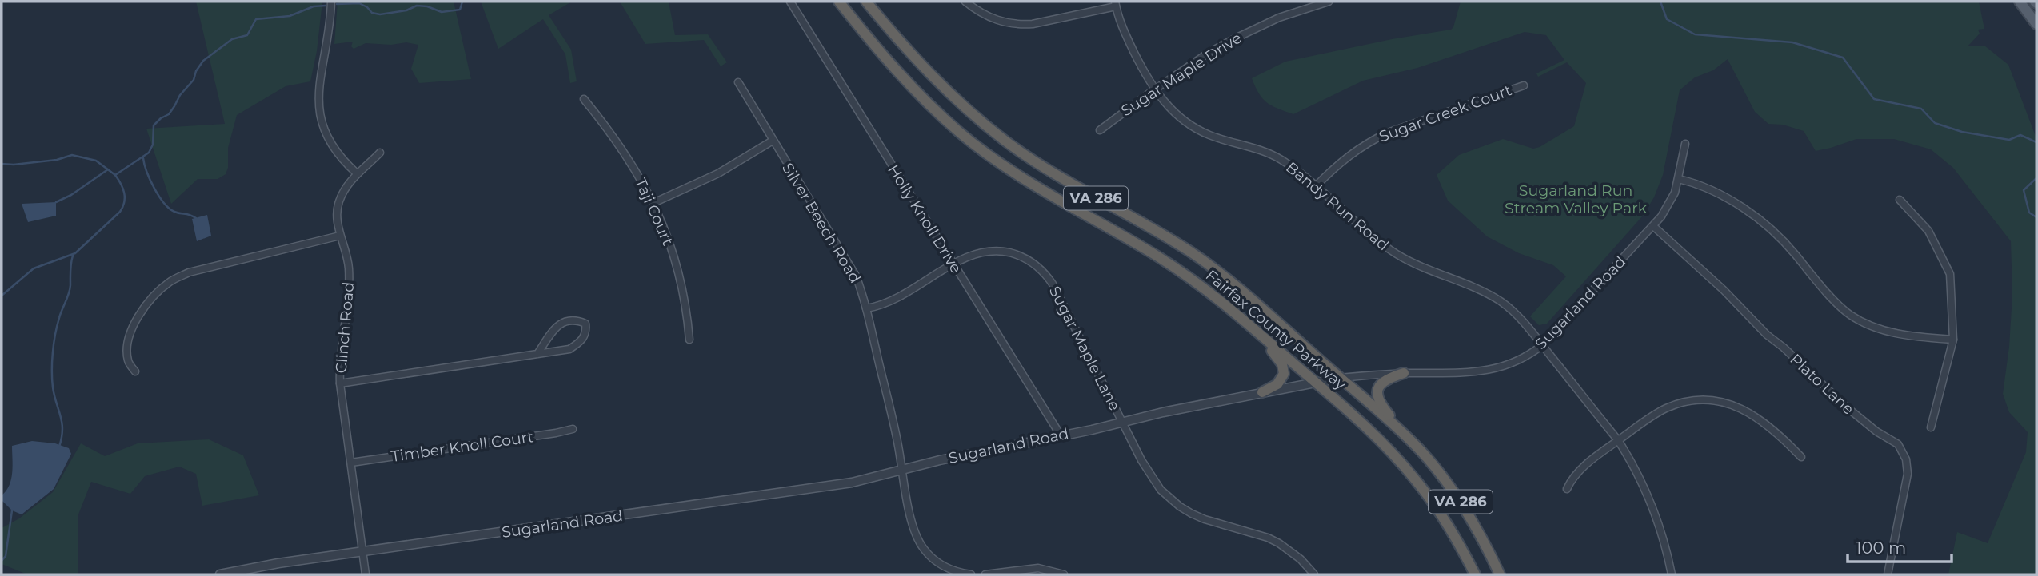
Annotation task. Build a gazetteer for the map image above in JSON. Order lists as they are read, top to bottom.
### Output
{
  "streets": {
    "highway": ["VA 286", "Fairfax County Parkway"],
    "street": [
      "Sugar Maple Drive",
      "Sugar Creek Court",
      "Bandy Run Road",
      "Taji Court",
      "Holly Knoll Drive",
      "Silver Beech Road",
      "Sugarland Road",
      "Clinch Road",
      "Sugar Maple Lane",
      "Plato Lane",
      "Timber Knoll Court"
    ]
  },
  "crossings": [
    ["Sugar Maple Drive", "Bandy Run Road"],
    ["Sugar Creek Court", "Bandy Run Road"],
    ["Bandy Run Road", "Sugarland Road"],
    ["Holly Knoll Drive", "Sugarland Road"],
    ["Holly Knoll Drive", "Sugar Maple Lane"],
    ["Silver Beech Road", "Sugarland Road"],
    ["Silver Beech Road", "Sugar Maple Lane"],
    ["Sugarland Road", "Clinch Road"],
    ["Sugarland Road", "Fairfax County Parkway"],
    ["Sugarland Road", "Sugar Maple Lane"],
    ["Sugarland Road", "Plato Lane"],
    ["Clinch Road", "Timber Knoll Court"]
  ],
  "parks": ["Sugarland Run Stream Valley Park"],
  "scale_bar": "100 m"
}
